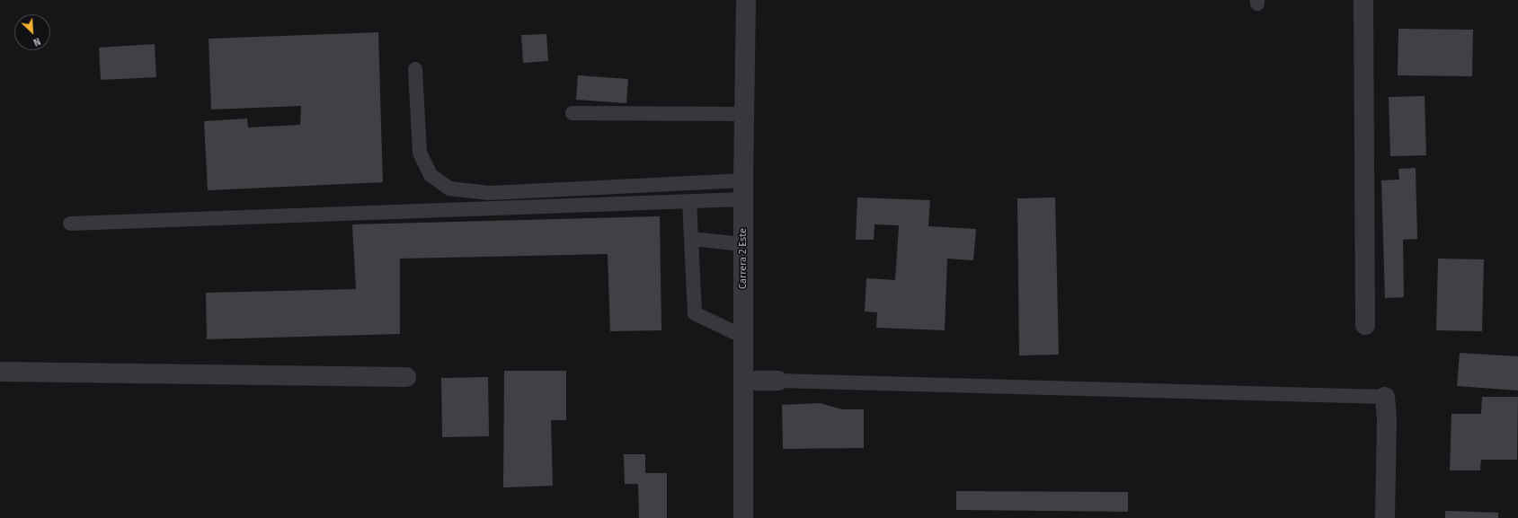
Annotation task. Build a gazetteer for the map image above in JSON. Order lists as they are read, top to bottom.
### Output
{
  "streets": {
    "street": ["Carrera 2 Este"]
  },
  "north": "bottom right"
}
